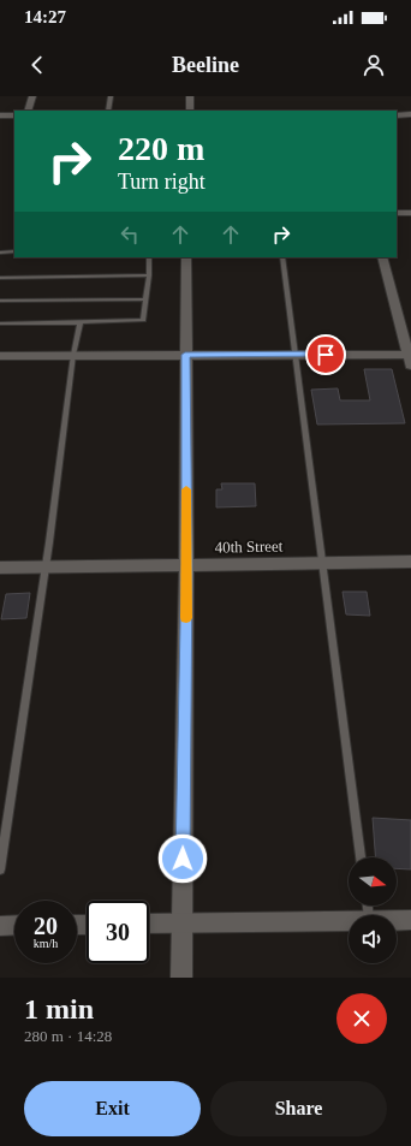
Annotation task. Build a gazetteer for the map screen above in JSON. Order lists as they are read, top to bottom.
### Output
{
  "streets": {
    "street": ["40th Street"]
  },
  "north": "right",
  "page": {
    "status": "14:27",
    "header": "Beeline",
    "turn": ["220 m", "Turn right"],
    "speed": "20 km/h",
    "limit": "30",
    "heading": ["1 min", "280 m · 14:28"],
    "buttons": ["Exit", "Share"]
  }
}
